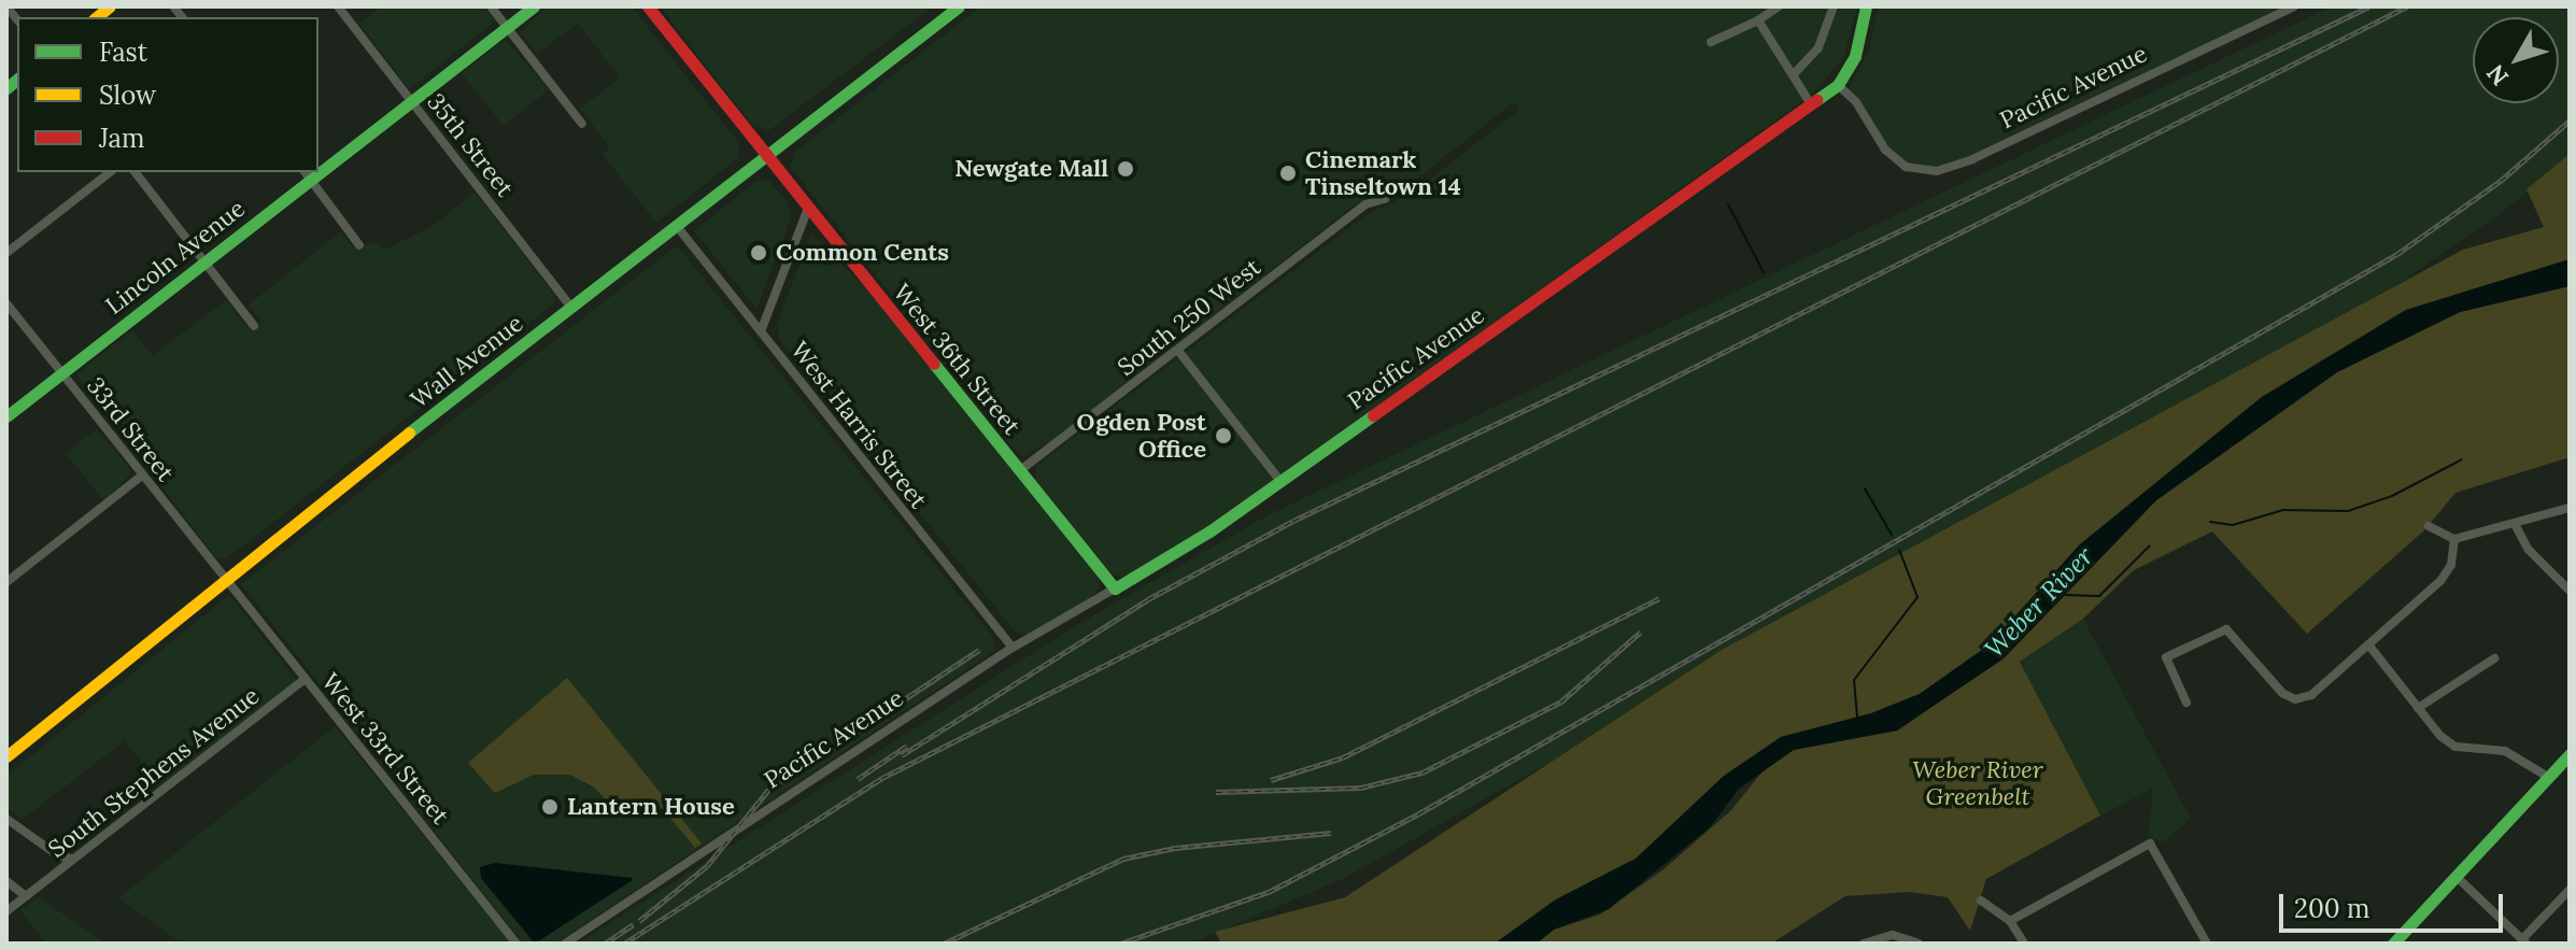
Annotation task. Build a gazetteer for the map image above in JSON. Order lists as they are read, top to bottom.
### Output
{
  "streets": {
    "street": [
      "Pacific Avenue",
      "35th Street",
      "Lincoln Avenue",
      "South 250 West",
      "West 36th Street",
      "Wall Avenue",
      "West Harris Street",
      "33rd Street",
      "West 33rd Street",
      "South Stephens Avenue"
    ]
  },
  "crossings": [
    ["Pacific Avenue", "West 36th Street"],
    ["Pacific Avenue", "West Harris Street"],
    ["35th Street", "Lincoln Avenue"],
    ["35th Street", "Wall Avenue"],
    ["Lincoln Avenue", "33rd Street"],
    ["South 250 West", "West 36th Street"],
    ["West 36th Street", "Wall Avenue"],
    ["Wall Avenue", "West Harris Street"],
    ["Wall Avenue", "33rd Street"],
    ["Wall Avenue", "West 33rd Street"],
    ["33rd Street", "West 33rd Street"],
    ["West 33rd Street", "South Stephens Avenue"]
  ],
  "water": ["Weber River"],
  "parks": ["Weber River Greenbelt"],
  "places": [
    "Newgate Mall",
    "Cinemark Tinseltown 14",
    "Common Cents",
    "Ogden Post Office",
    "Lantern House"
  ],
  "legend": ["Fast", "Slow", "Jam"],
  "scale_bar": "200 m",
  "north": "bottom left"
}
